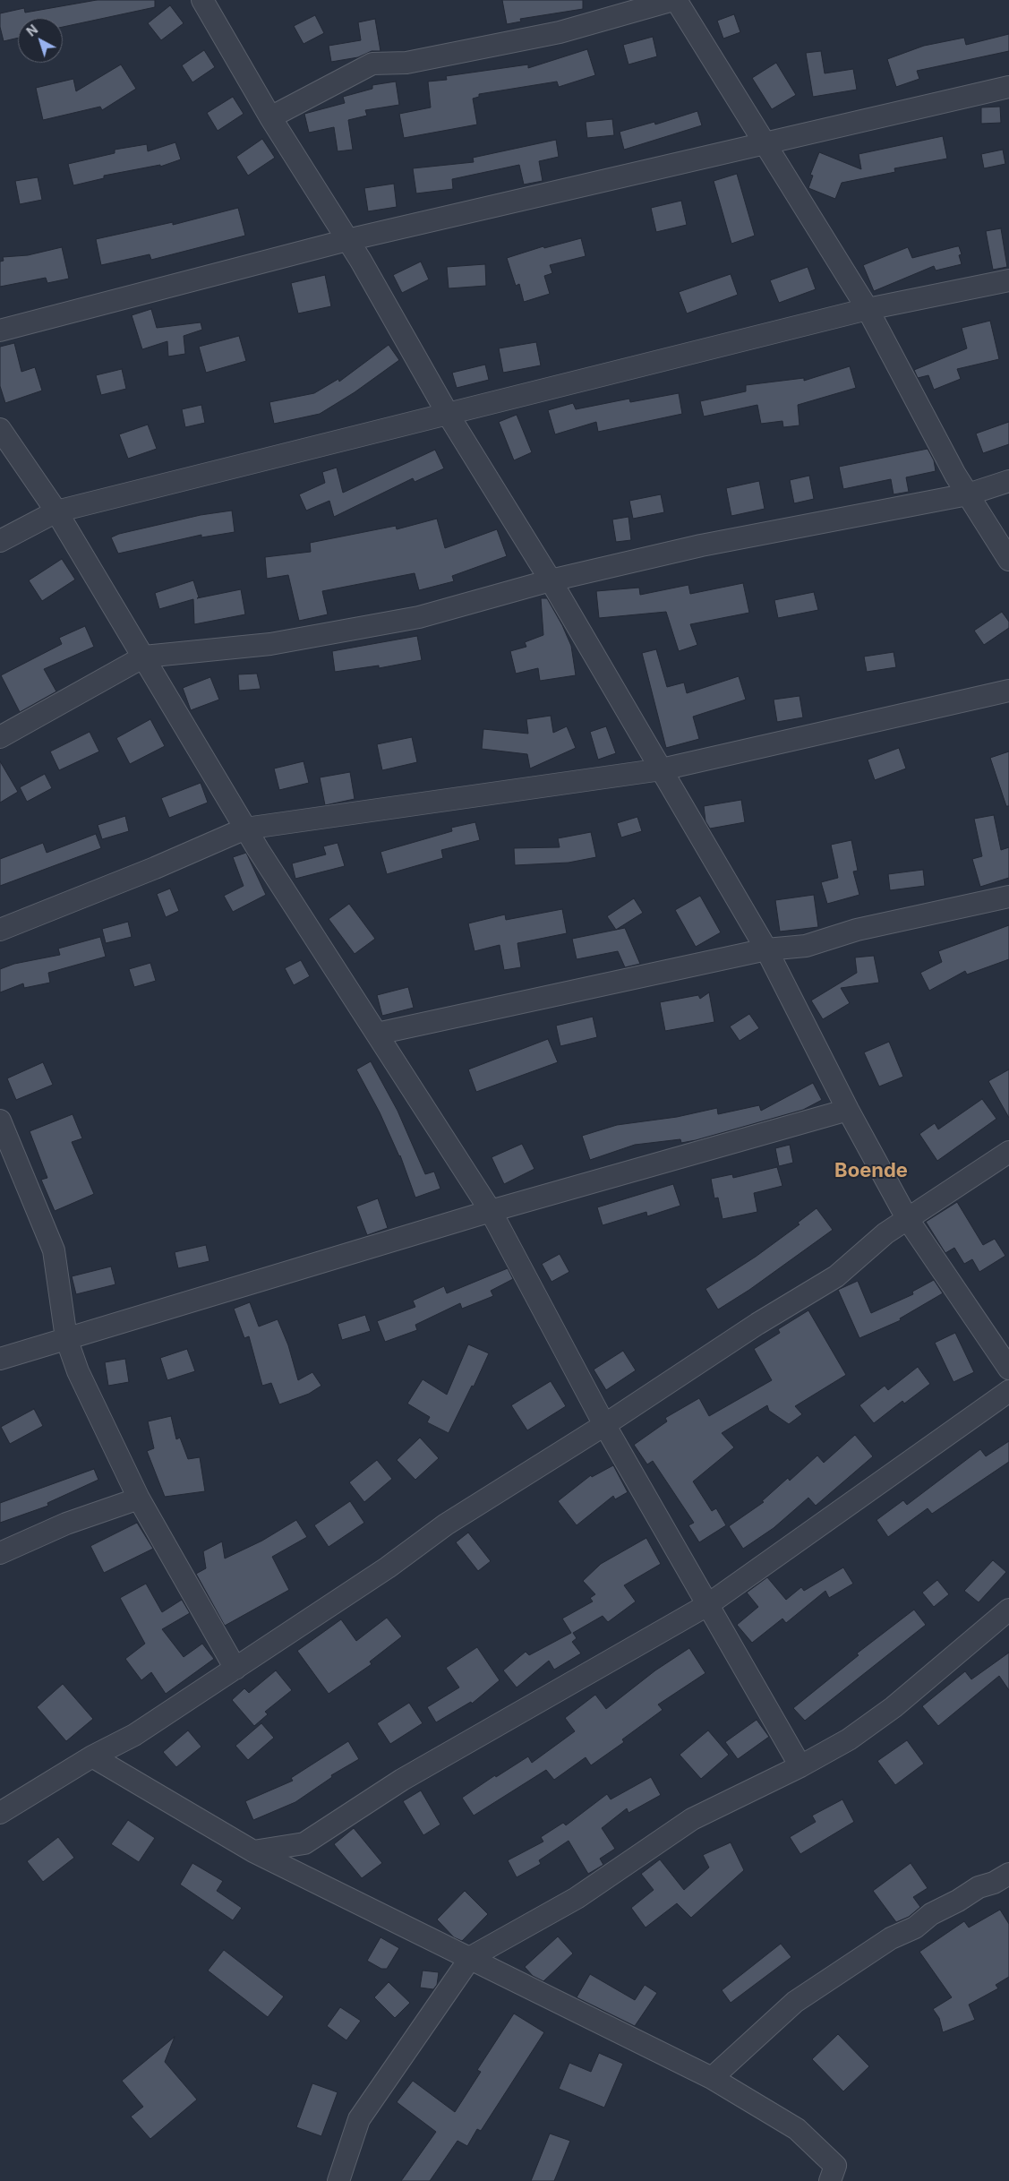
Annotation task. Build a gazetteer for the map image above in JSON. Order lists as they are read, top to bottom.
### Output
{
  "districts": ["Boende"],
  "north": "top left"
}
